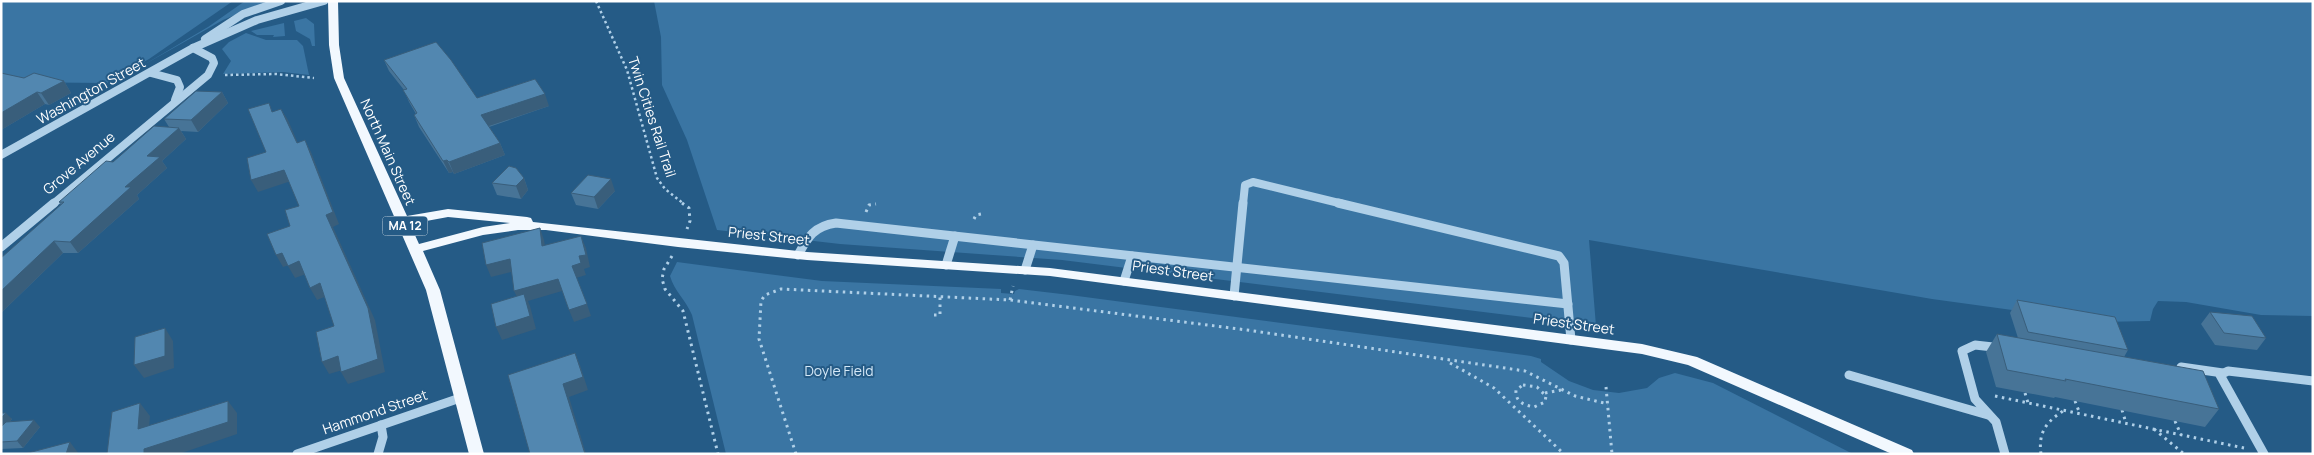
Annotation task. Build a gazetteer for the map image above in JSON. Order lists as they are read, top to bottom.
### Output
{
  "streets": {
    "main road": ["North Main Street", "MA 12", "Priest Street"],
    "street": ["Washington Street", "Grove Avenue", "Hammond Street"],
    "path": ["Twin Cities Rail Trail"]
  },
  "crossings": [
    ["Washington Street", "Grove Avenue"],
    ["North Main Street", "Priest Street"],
    ["North Main Street", "Hammond Street"]
  ],
  "parks": ["Doyle Field"]
}
